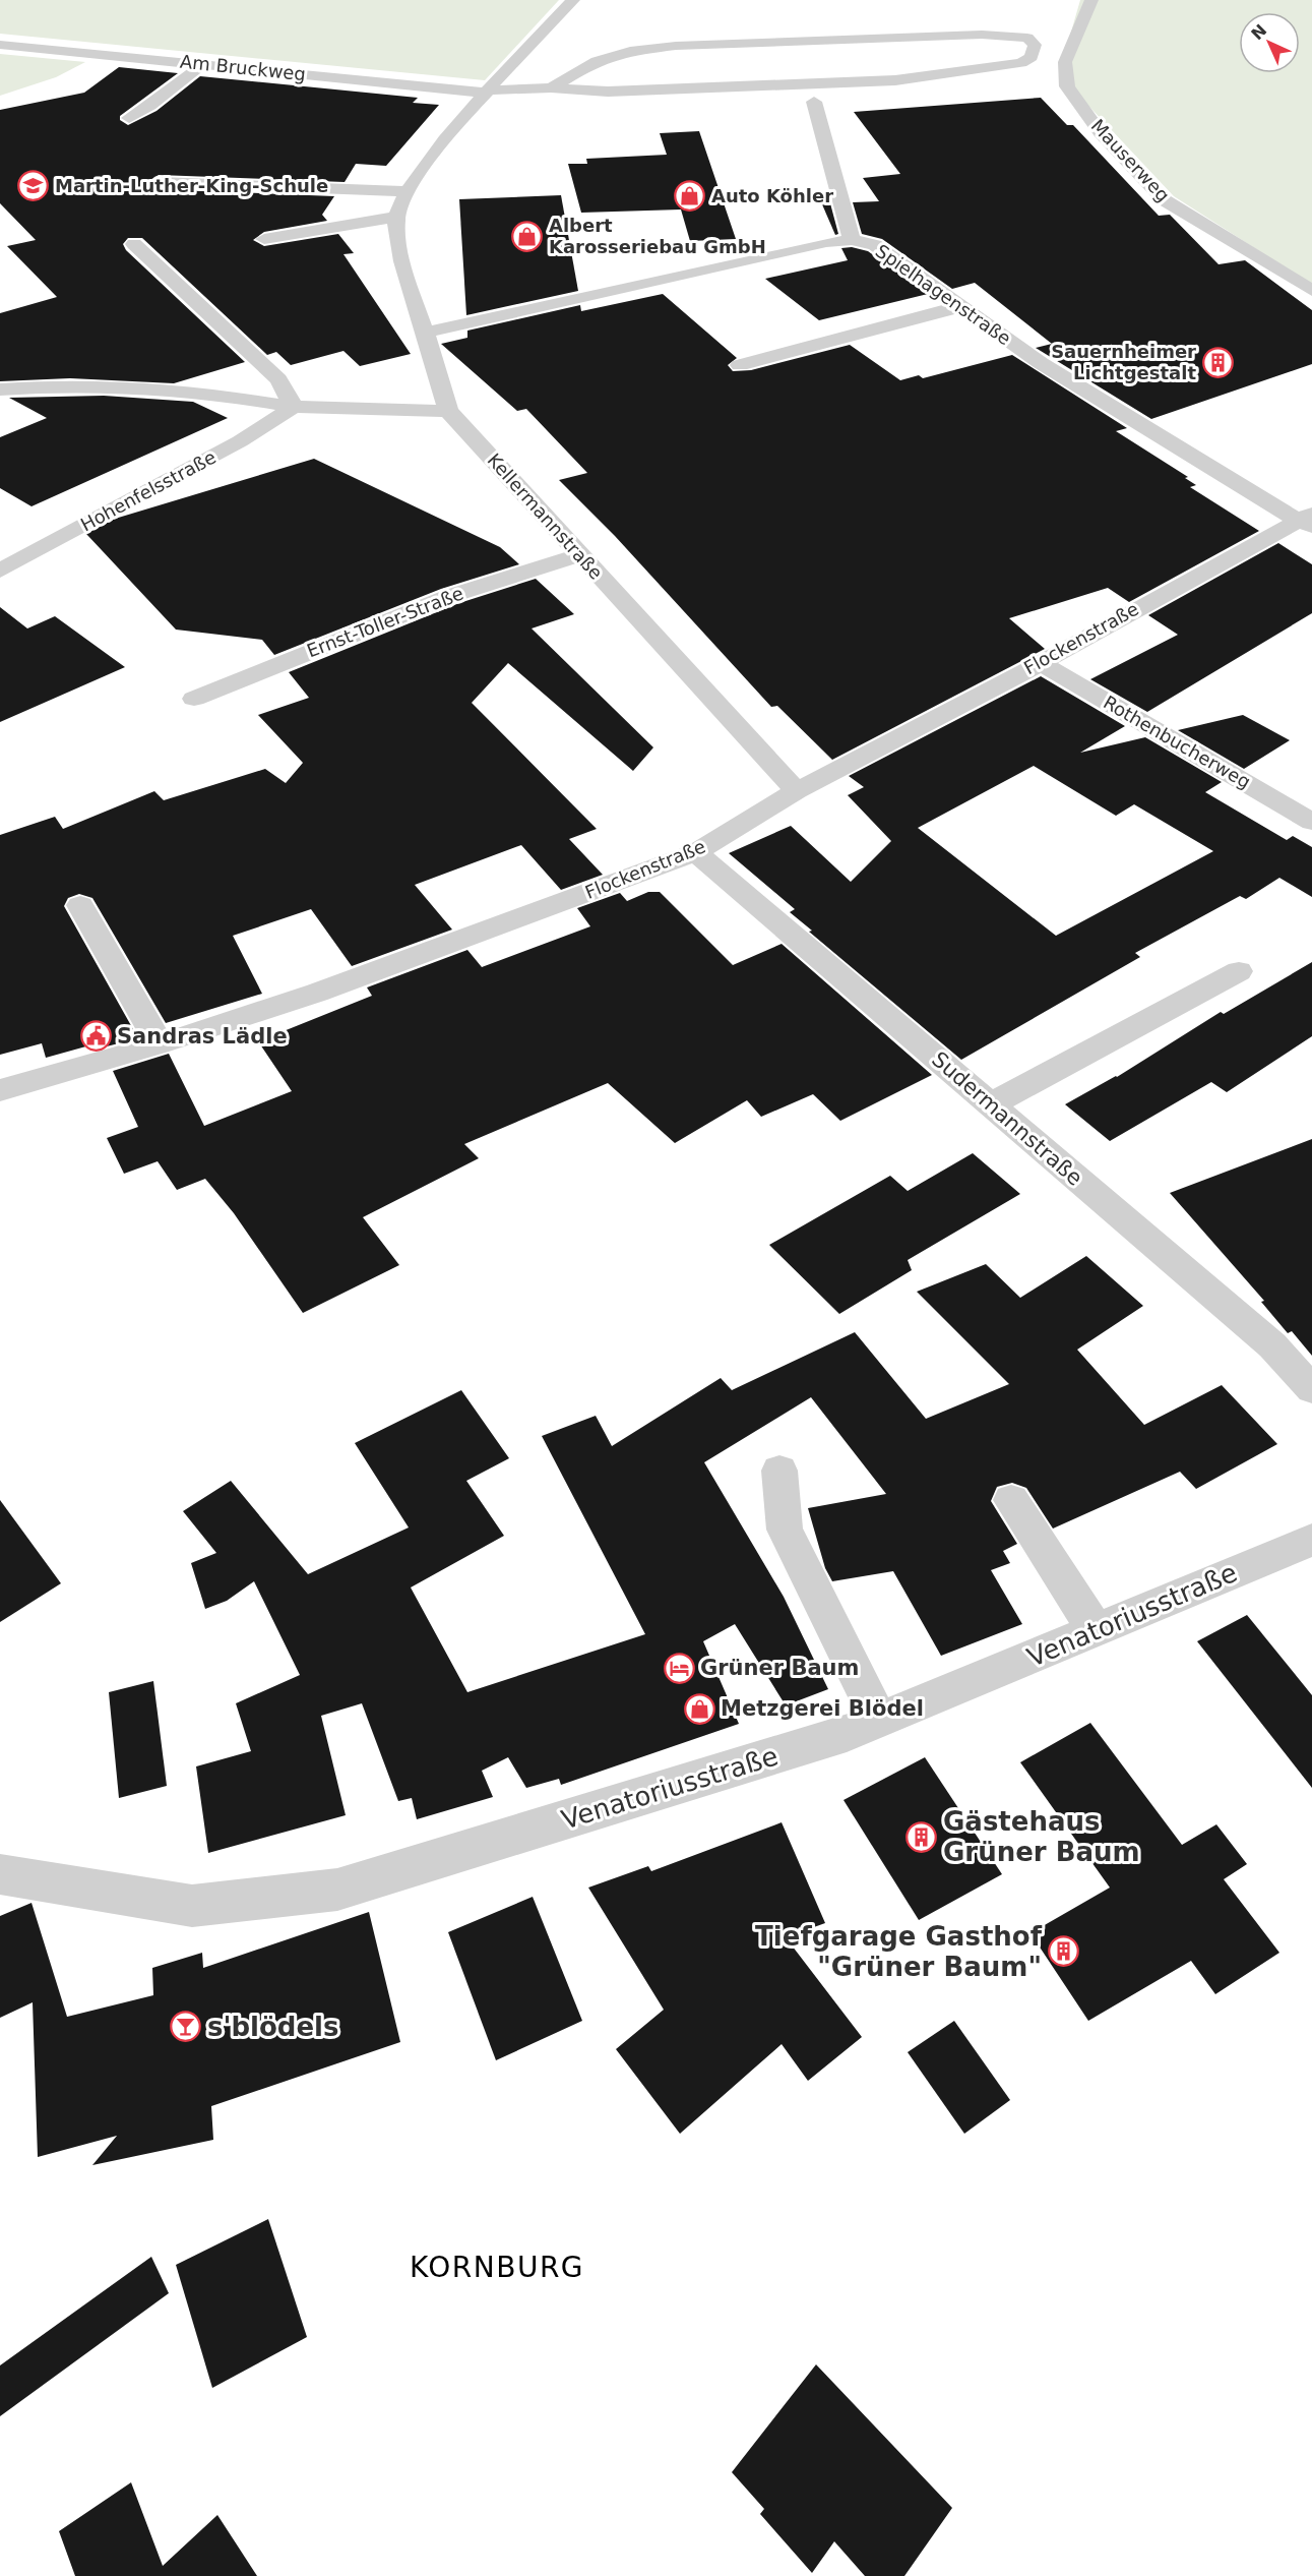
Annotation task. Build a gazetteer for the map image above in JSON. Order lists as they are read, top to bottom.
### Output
{
  "streets": {
    "street": [
      "Am Bruckweg",
      "Mauserweg",
      "Spielhagenstraße",
      "Hohenfelsstraße",
      "Kellermannstraße",
      "Ernst-Toller-Straße",
      "Flockenstraße",
      "Rothenbucherweg",
      "Sudermannstraße",
      "Venatoriusstraße"
    ]
  },
  "crossings": [
    ["Am Bruckweg", "Kellermannstraße"],
    ["Spielhagenstraße", "Kellermannstraße"],
    ["Spielhagenstraße", "Flockenstraße"],
    ["Kellermannstraße", "Ernst-Toller-Straße"],
    ["Kellermannstraße", "Flockenstraße"],
    ["Flockenstraße", "Rothenbucherweg"],
    ["Flockenstraße", "Sudermannstraße"]
  ],
  "districts": ["KORNBURG"],
  "places": {
    "school or university": ["Martin-Luther-King-Schule"],
    "shop": ["Auto Köhler", "Albert Karosseriebau GmbH", "Metzgerei Blödel"],
    "building": ["Sauernheimer Lichtgestalt", "Gästehaus Grüner Baum", "Tiefgarage Gasthof \"Grüner Baum\""],
    "public building": ["Sandras Lädle"],
    "hotel": ["Grüner Baum"],
    "bar": ["s'blödels"]
  },
  "north": "top left"
}
